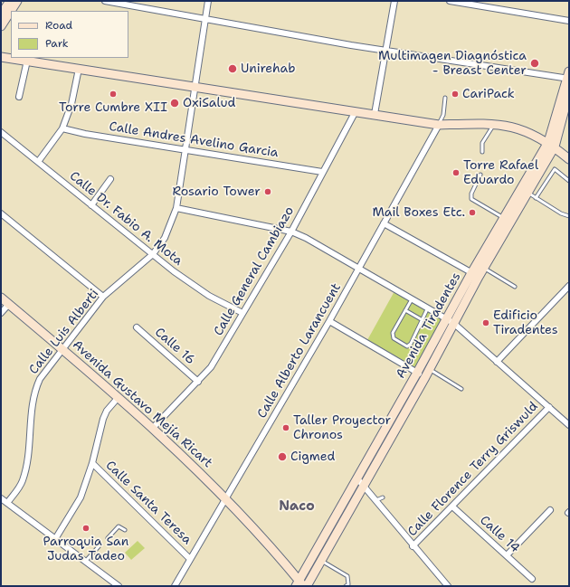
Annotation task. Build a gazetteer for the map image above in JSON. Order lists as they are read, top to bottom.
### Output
{
  "streets": {
    "main road": ["Avenida Tiradentes", "Avenida Gustavo Mejía Ricart"],
    "street": [
      "Calle Andres Avelino Garcia",
      "Calle Dr. Fabio A. Mota",
      "Calle General Cambiazo",
      "Calle Luis Alberti",
      "Calle 16",
      "Calle Alberto Larancuent",
      "Calle Florence Terry Griswuld",
      "Calle Santa Teresa",
      "Calle 14"
    ]
  },
  "crossings": [
    ["Calle Andres Avelino Garcia", "Calle General Cambiazo"],
    ["Calle Andres Avelino Garcia", "Calle Luis Alberti"],
    ["Calle Dr. Fabio A. Mota", "Calle General Cambiazo"],
    ["Calle Dr. Fabio A. Mota", "Calle Luis Alberti"],
    ["Calle General Cambiazo", "Calle 16"],
    ["Calle General Cambiazo", "Avenida Gustavo Mejía Ricart"],
    ["Avenida Tiradentes", "Avenida Gustavo Mejía Ricart"],
    ["Calle Luis Alberti", "Avenida Gustavo Mejía Ricart"],
    ["Calle Alberto Larancuent", "Avenida Gustavo Mejía Ricart"],
    ["Calle Alberto Larancuent", "Calle Santa Teresa"],
    ["Calle Florence Terry Griswuld", "Calle 14"]
  ],
  "districts": ["Naco"],
  "places": [
    "Multimagen Diagnóstica - Breast Center",
    "Unirehab",
    "Torre Cumbre XII",
    "CariPack",
    "OxiSalud",
    "Torre Rafael Eduardo",
    "Rosario Tower",
    "Mail Boxes Etc.",
    "Edificio Tiradentes",
    "Taller Proyector Chronos",
    "Cigmed",
    "Parroquia San Judas Tadeo"
  ],
  "legend": ["Road", "Park"]
}
